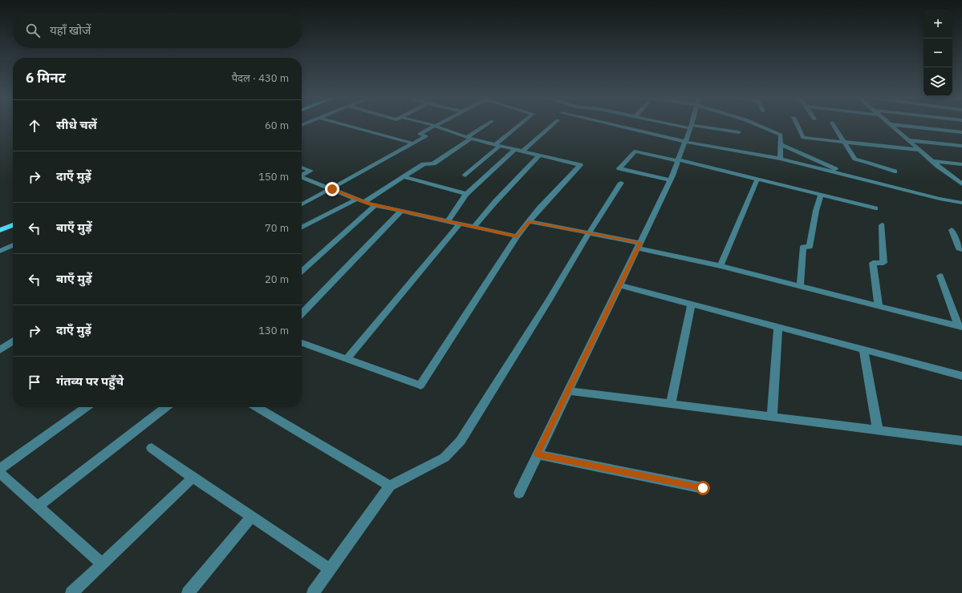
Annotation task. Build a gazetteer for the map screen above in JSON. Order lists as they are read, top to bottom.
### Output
{
  "page": {
    "map_buttons": ["+", "−"],
    "search": "यहाँ खोजें",
    "heading": ["6 मिनट", "पैदल · 430 m"],
    "list": [
      ["सीधे चलें", "60 m"],
      ["दाएँ मुड़ें", "150 m"],
      ["बाएँ मुड़ें", "70 m"],
      ["बाएँ मुड़ें", "20 m"],
      ["दाएँ मुड़ें", "130 m"],
      "गंतव्य पर पहुँचे"
    ]
  }
}
